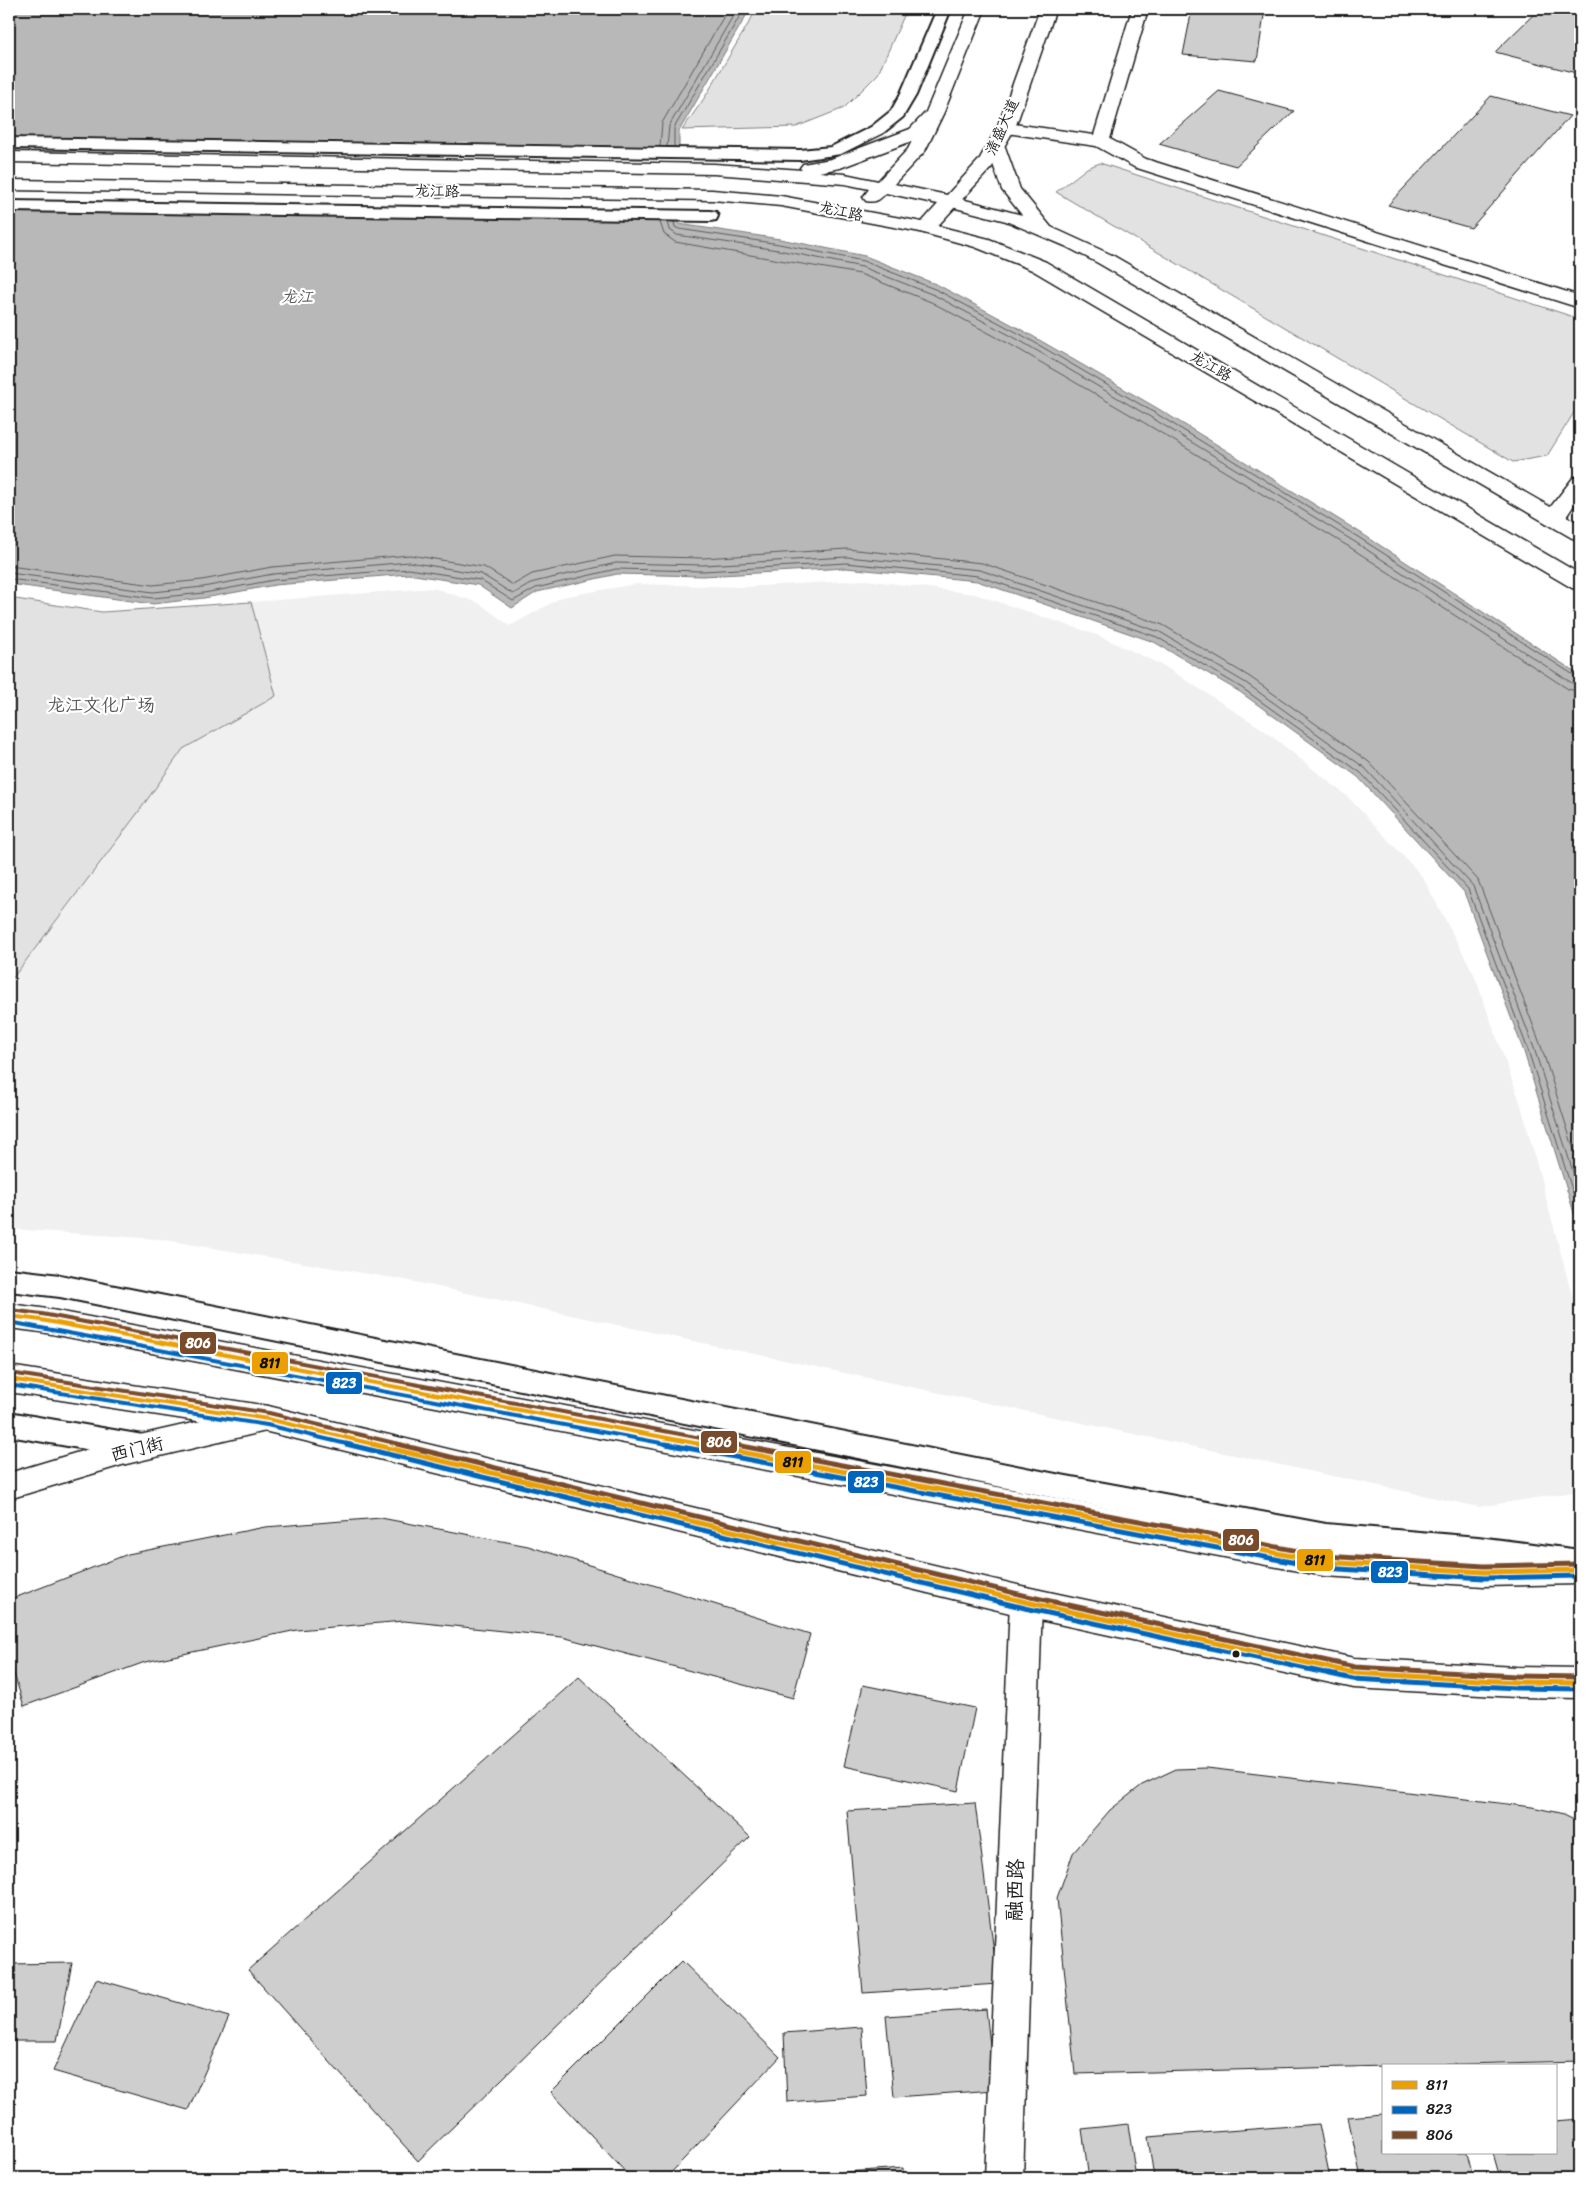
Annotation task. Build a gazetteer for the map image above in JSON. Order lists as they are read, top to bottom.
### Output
{
  "streets": {
    "main road": [
      "清盛大道",
      "龙江路",
      "西门街",
      "融西路"
    ]
  },
  "crossings": [
    ["清盛大道", "龙江路"]
  ],
  "water": ["龙江"],
  "parks": ["龙江文化广场"],
  "lines": ["transit line 806", "transit line 811", "transit line 823"],
  "legend": ["811", "823", "806"]
}
